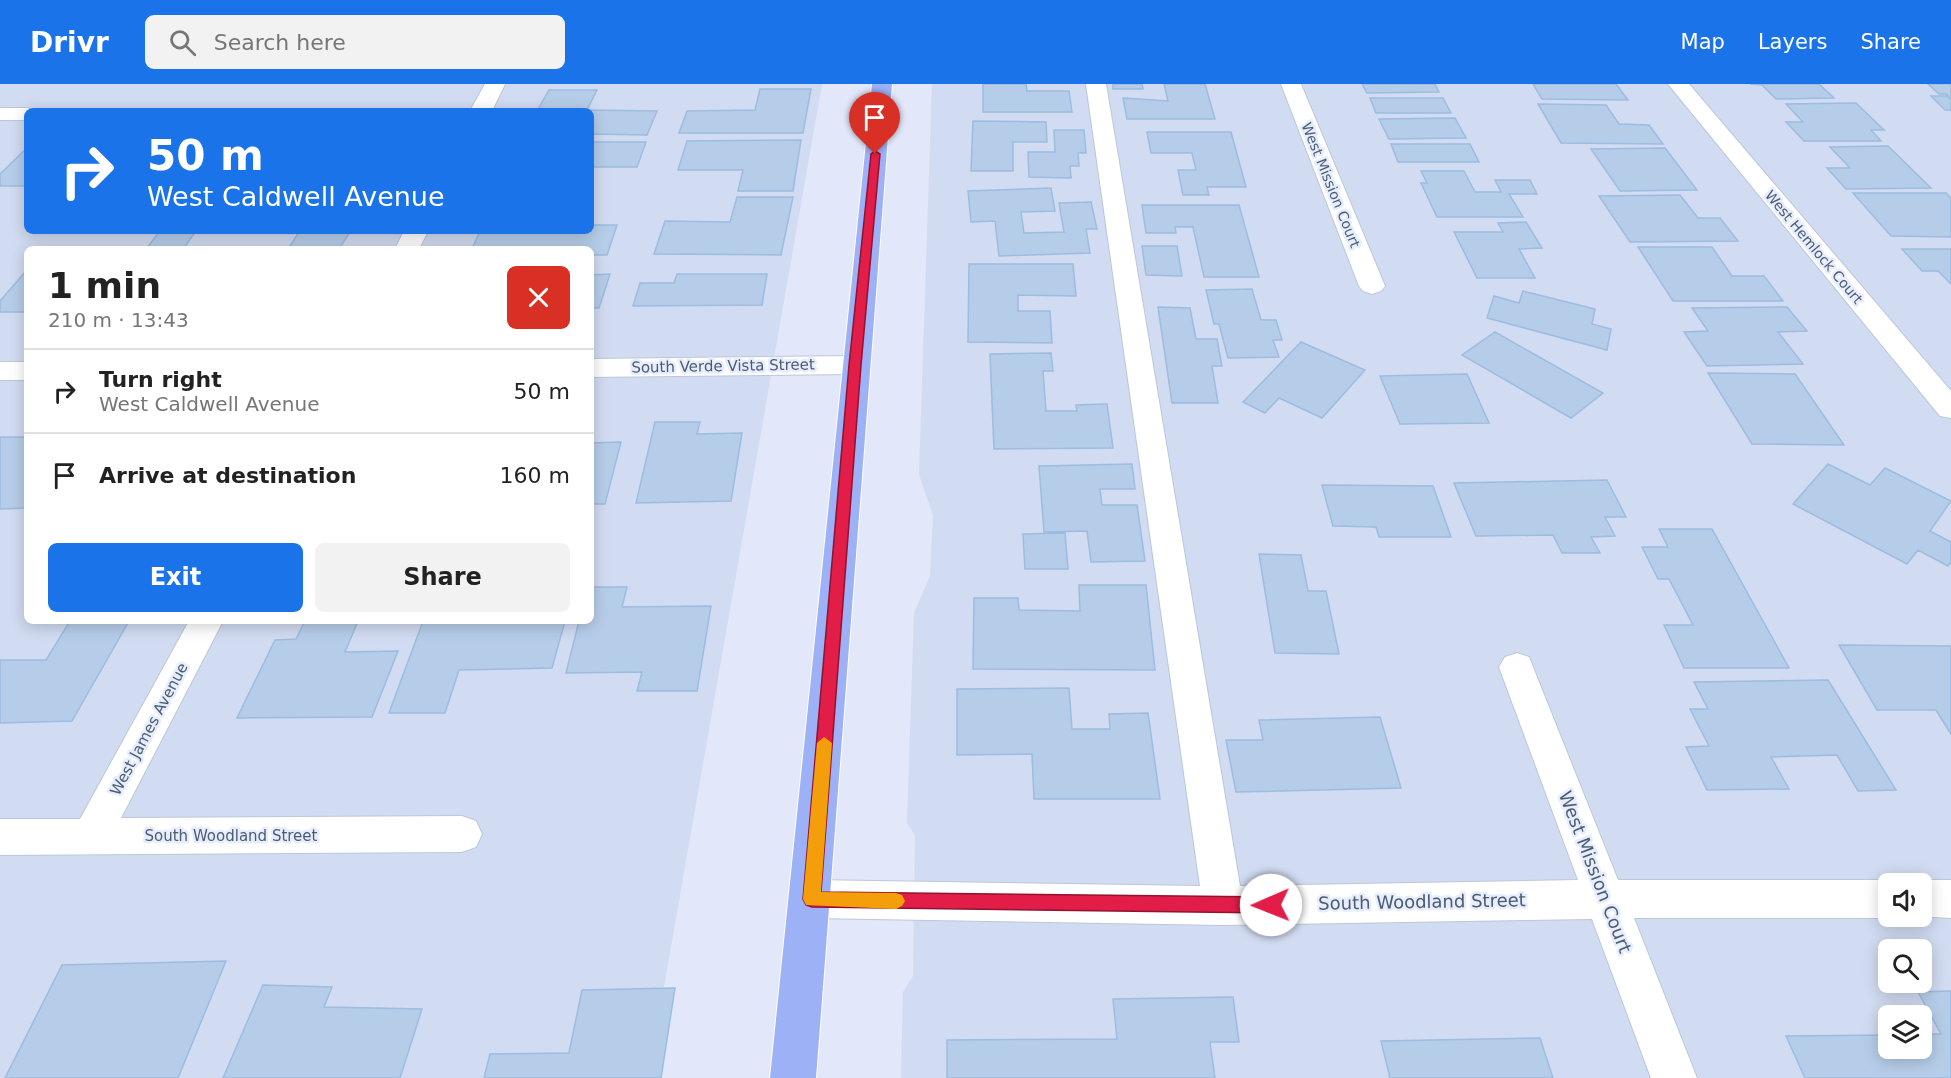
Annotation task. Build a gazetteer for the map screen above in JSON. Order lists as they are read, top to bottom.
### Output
{
  "streets": {
    "street": [
      "West Mission Court",
      "West Hemlock Court",
      "South Verde Vista Street",
      "West James Avenue",
      "South Woodland Street"
    ]
  },
  "crossings": [
    ["West Mission Court", "South Woodland Street"],
    ["West James Avenue", "South Woodland Street"]
  ],
  "page": {
    "header": "Drivr",
    "search": "Search here",
    "nav": ["Map", "Layers", "Share"],
    "turn": ["50 m", "West Caldwell Avenue"],
    "heading": ["1 min", "210 m · 13:43"],
    "list": [
      {
        "name": "Turn right",
        "note": "West Caldwell Avenue",
        "value": "50 m"
      },
      {
        "name": "Arrive at destination",
        "value": "160 m"
      }
    ],
    "buttons": ["Exit", "Share"]
  }
}
